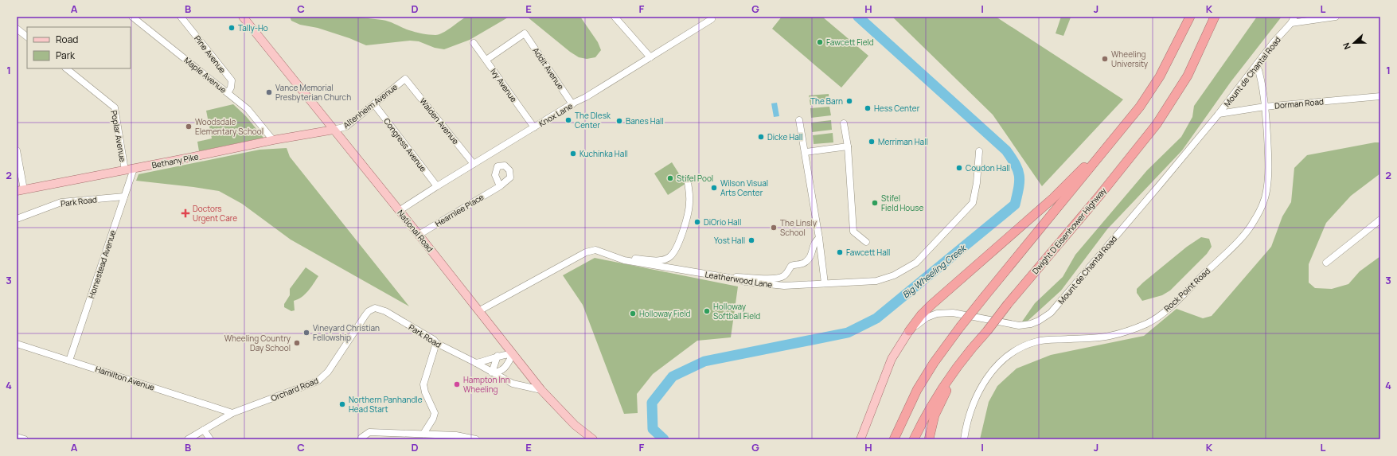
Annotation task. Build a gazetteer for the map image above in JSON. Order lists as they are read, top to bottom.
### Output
{
  "streets": {
    "highway": ["Dwight D Eisenhower Highway"],
    "main road": ["Mount de Chantal Road", "Bethany Pike", "National Road"],
    "street": [
      "Pine Avenue",
      "Addit Avenue",
      "Maple Avenue",
      "Ivy Avenue",
      "Dorman Road",
      "Altenheim Avenue",
      "Knox Lane",
      "Walden Avenue",
      "Poplar Avenue",
      "Congress Avenue",
      "Park Road",
      "Hearnlee Place",
      "Homestead Avenue",
      "Leatherwood Lane",
      "Rock Point Road",
      "Hamilton Avenue",
      "Orchard Road"
    ]
  },
  "crossings": [
    ["Pine Avenue", "Maple Avenue"],
    ["Addit Avenue", "Ivy Avenue"],
    ["Addit Avenue", "Knox Lane"],
    ["Mount de Chantal Road", "Dorman Road"],
    ["Mount de Chantal Road", "Rock Point Road"],
    ["Maple Avenue", "Bethany Pike"],
    ["Ivy Avenue", "Knox Lane"],
    ["Dorman Road", "Rock Point Road"],
    ["Altenheim Avenue", "Walden Avenue"],
    ["Altenheim Avenue", "Congress Avenue"],
    ["Altenheim Avenue", "Bethany Pike"],
    ["Altenheim Avenue", "National Road"],
    ["Knox Lane", "Walden Avenue"],
    ["Knox Lane", "Congress Avenue"],
    ["Knox Lane", "National Road"],
    ["Poplar Avenue", "Bethany Pike"],
    ["Bethany Pike", "National Road"],
    ["Bethany Pike", "Homestead Avenue"],
    ["Park Road", "National Road"],
    ["Park Road", "Homestead Avenue"],
    ["Park Road", "Orchard Road"],
    ["Hearnlee Place", "National Road"],
    ["National Road", "Leatherwood Lane"],
    ["Homestead Avenue", "Hamilton Avenue"],
    ["Hamilton Avenue", "Orchard Road"]
  ],
  "water": ["Big Wheeling Creek"],
  "places": {
    "other": [
      "Tally-Ho",
      "Fawcett Field",
      "Wheeling University",
      "Vance Memorial Presbyterian Church",
      "The Barn",
      "Hess Center",
      "The Dlesk Center",
      "Banes Hall",
      "Woodsdale Elementary School",
      "Dicke Hall",
      "Merriman Hall",
      "Kuchinka Hall",
      "Coudon Hall",
      "Stifel Pool",
      "Wilson Visual Arts Center",
      "Stifel Field House",
      "DiOrio Hall",
      "The Linsly School",
      "Yost Hall",
      "Fawcett Hall",
      "Holloway Softball Field",
      "Holloway Field",
      "Vineyard Christian Fellowship",
      "Wheeling Country Day School",
      "Hampton Inn Wheeling",
      "Northern Panhandle Head Start"
    ],
    "health": ["Doctors Urgent Care"]
  },
  "legend": ["Road", "Park"],
  "north": "left",
  "grid": {
    "columns": [
      "A",
      "B",
      "C",
      "D",
      "E",
      "F",
      "G",
      "H",
      "I",
      "J",
      "K",
      "L"
    ],
    "rows": [
      "1",
      "2",
      "3",
      "4"
    ]
  }
}
